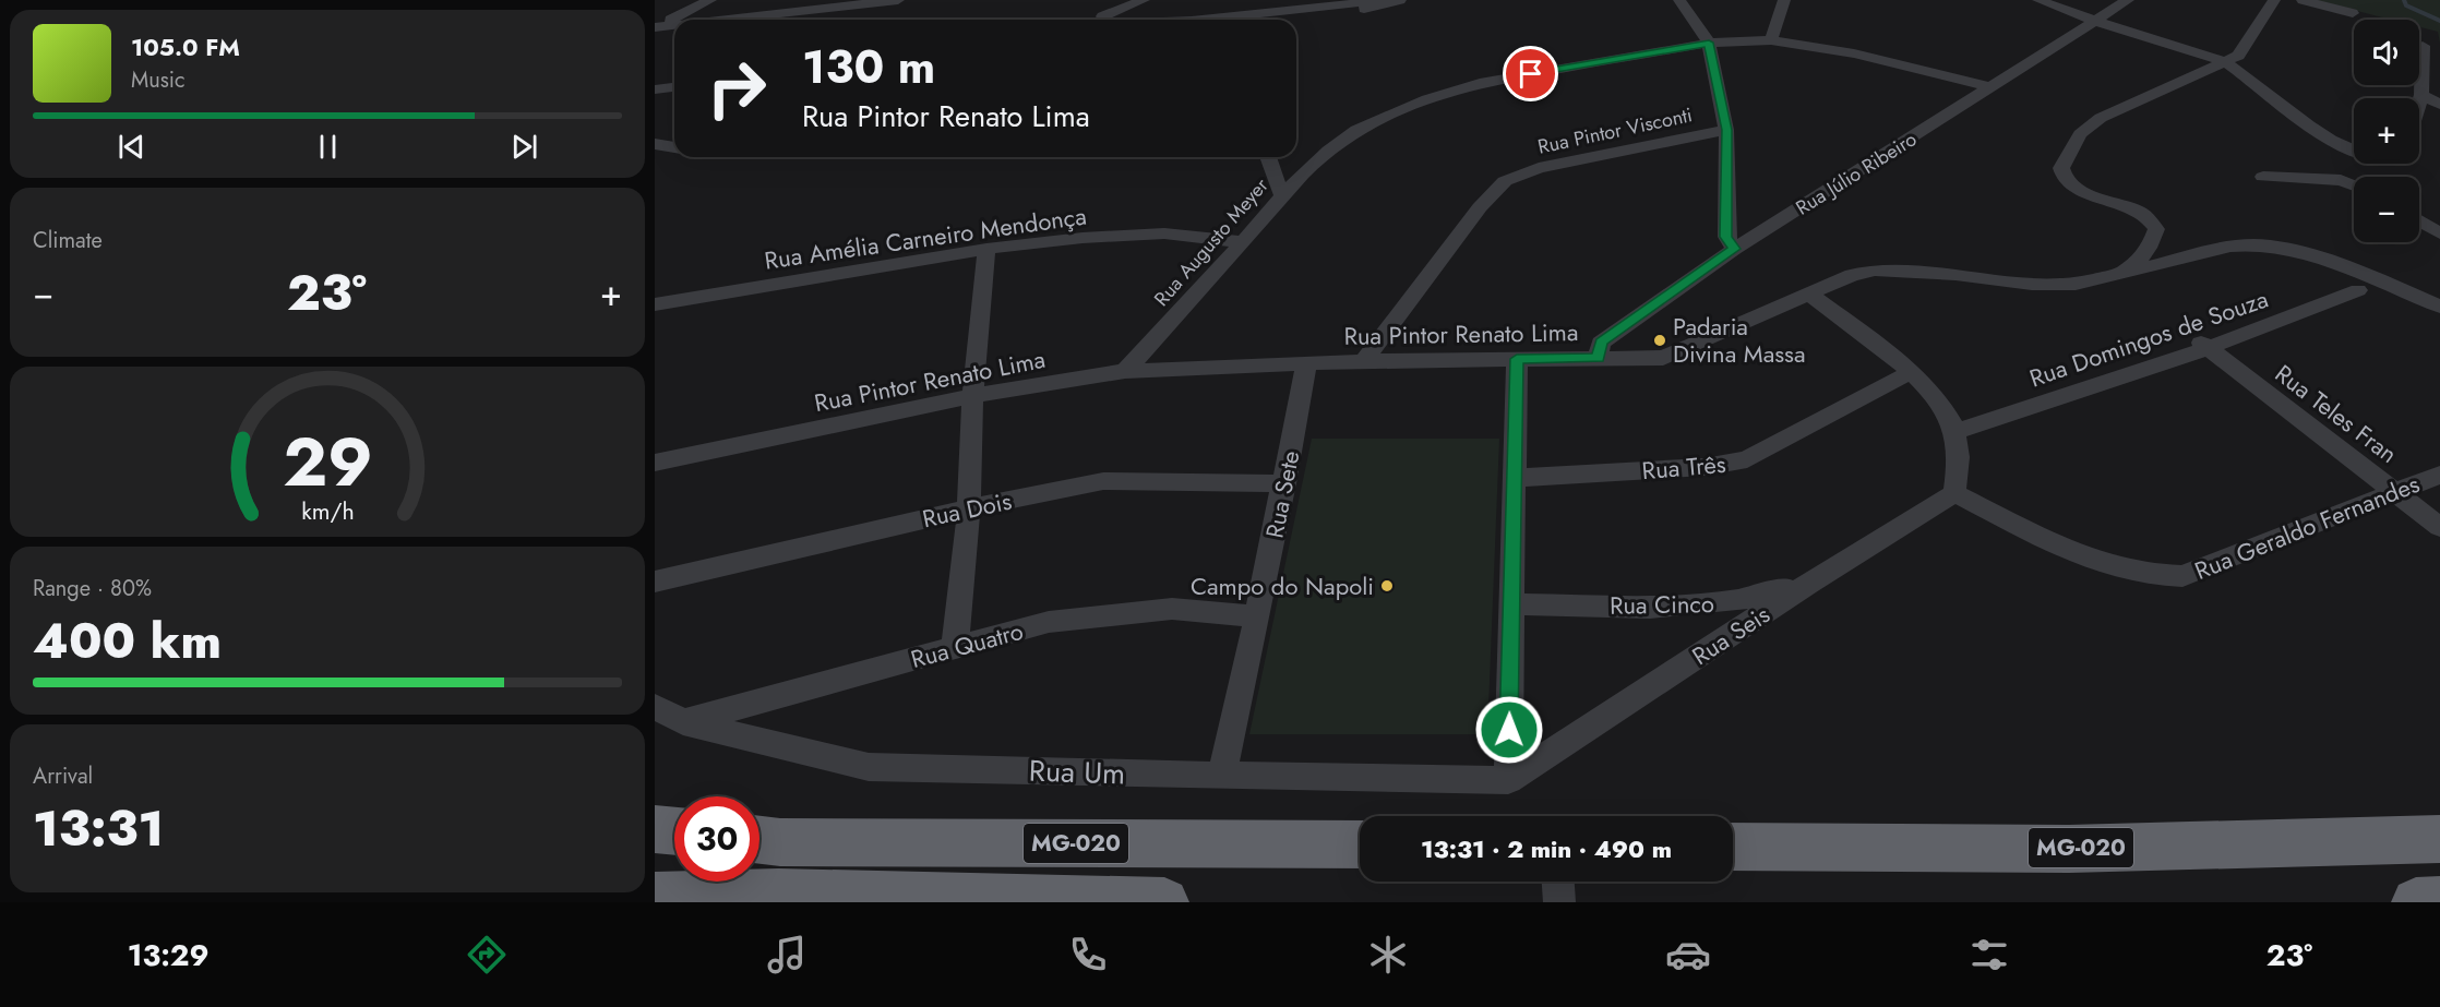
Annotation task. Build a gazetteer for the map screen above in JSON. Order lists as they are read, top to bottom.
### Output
{
  "streets": {
    "highway": ["MG-020"],
    "street": [
      "Rua Pintor Visconti",
      "Rua Júlio Ribeiro",
      "Rua Amélia Carneiro Mendonça",
      "Rua Augusto Meyer",
      "Rua Pintor Renato Lima",
      "Rua Domingos de Souza",
      "Rua Teles Fran",
      "Rua Três",
      "Rua Sete",
      "Rua Dois",
      "Rua Geraldo Fernandes",
      "Rua Cinco",
      "Rua Seis",
      "Rua Quatro",
      "Rua Um"
    ]
  },
  "crossings": [
    ["Rua Pintor Visconti", "Rua Pintor Renato Lima"],
    ["Rua Júlio Ribeiro", "Rua Augusto Meyer"],
    ["Rua Júlio Ribeiro", "Rua Pintor Renato Lima"],
    ["Rua Amélia Carneiro Mendonça", "Rua Augusto Meyer"],
    ["Rua Augusto Meyer", "Rua Pintor Renato Lima"],
    ["Rua Pintor Renato Lima", "Rua Domingos de Souza"],
    ["Rua Pintor Renato Lima", "Rua Sete"],
    ["Rua Domingos de Souza", "Rua Teles Fran"],
    ["Rua Teles Fran", "Rua Geraldo Fernandes"],
    ["Rua Sete", "Rua Dois"],
    ["Rua Sete", "Rua Quatro"],
    ["Rua Sete", "Rua Um"],
    ["Rua Geraldo Fernandes", "Rua Seis"],
    ["Rua Cinco", "Rua Seis"],
    ["Rua Seis", "Rua Um"],
    ["Rua Quatro", "Rua Um"]
  ],
  "places": ["Padaria Divina Massa", "Campo do Napoli"],
  "page": {
    "map_buttons": ["+", "−"],
    "turn": ["130 m", "Rua Pintor Renato Lima"],
    "song": ["105.0 FM", "Music"],
    "tile": [
      "Climate",
      ["Range · 80%", "400 km"],
      ["Arrival", "13:31"]
    ],
    "heat": ["−", "23°", "+"],
    "limit": "30",
    "trip": "13:31 · 2 min · 490 m",
    "tabs": ["13:29", "23°"],
    "gauge": ["29", "km/h"]
  }
}
